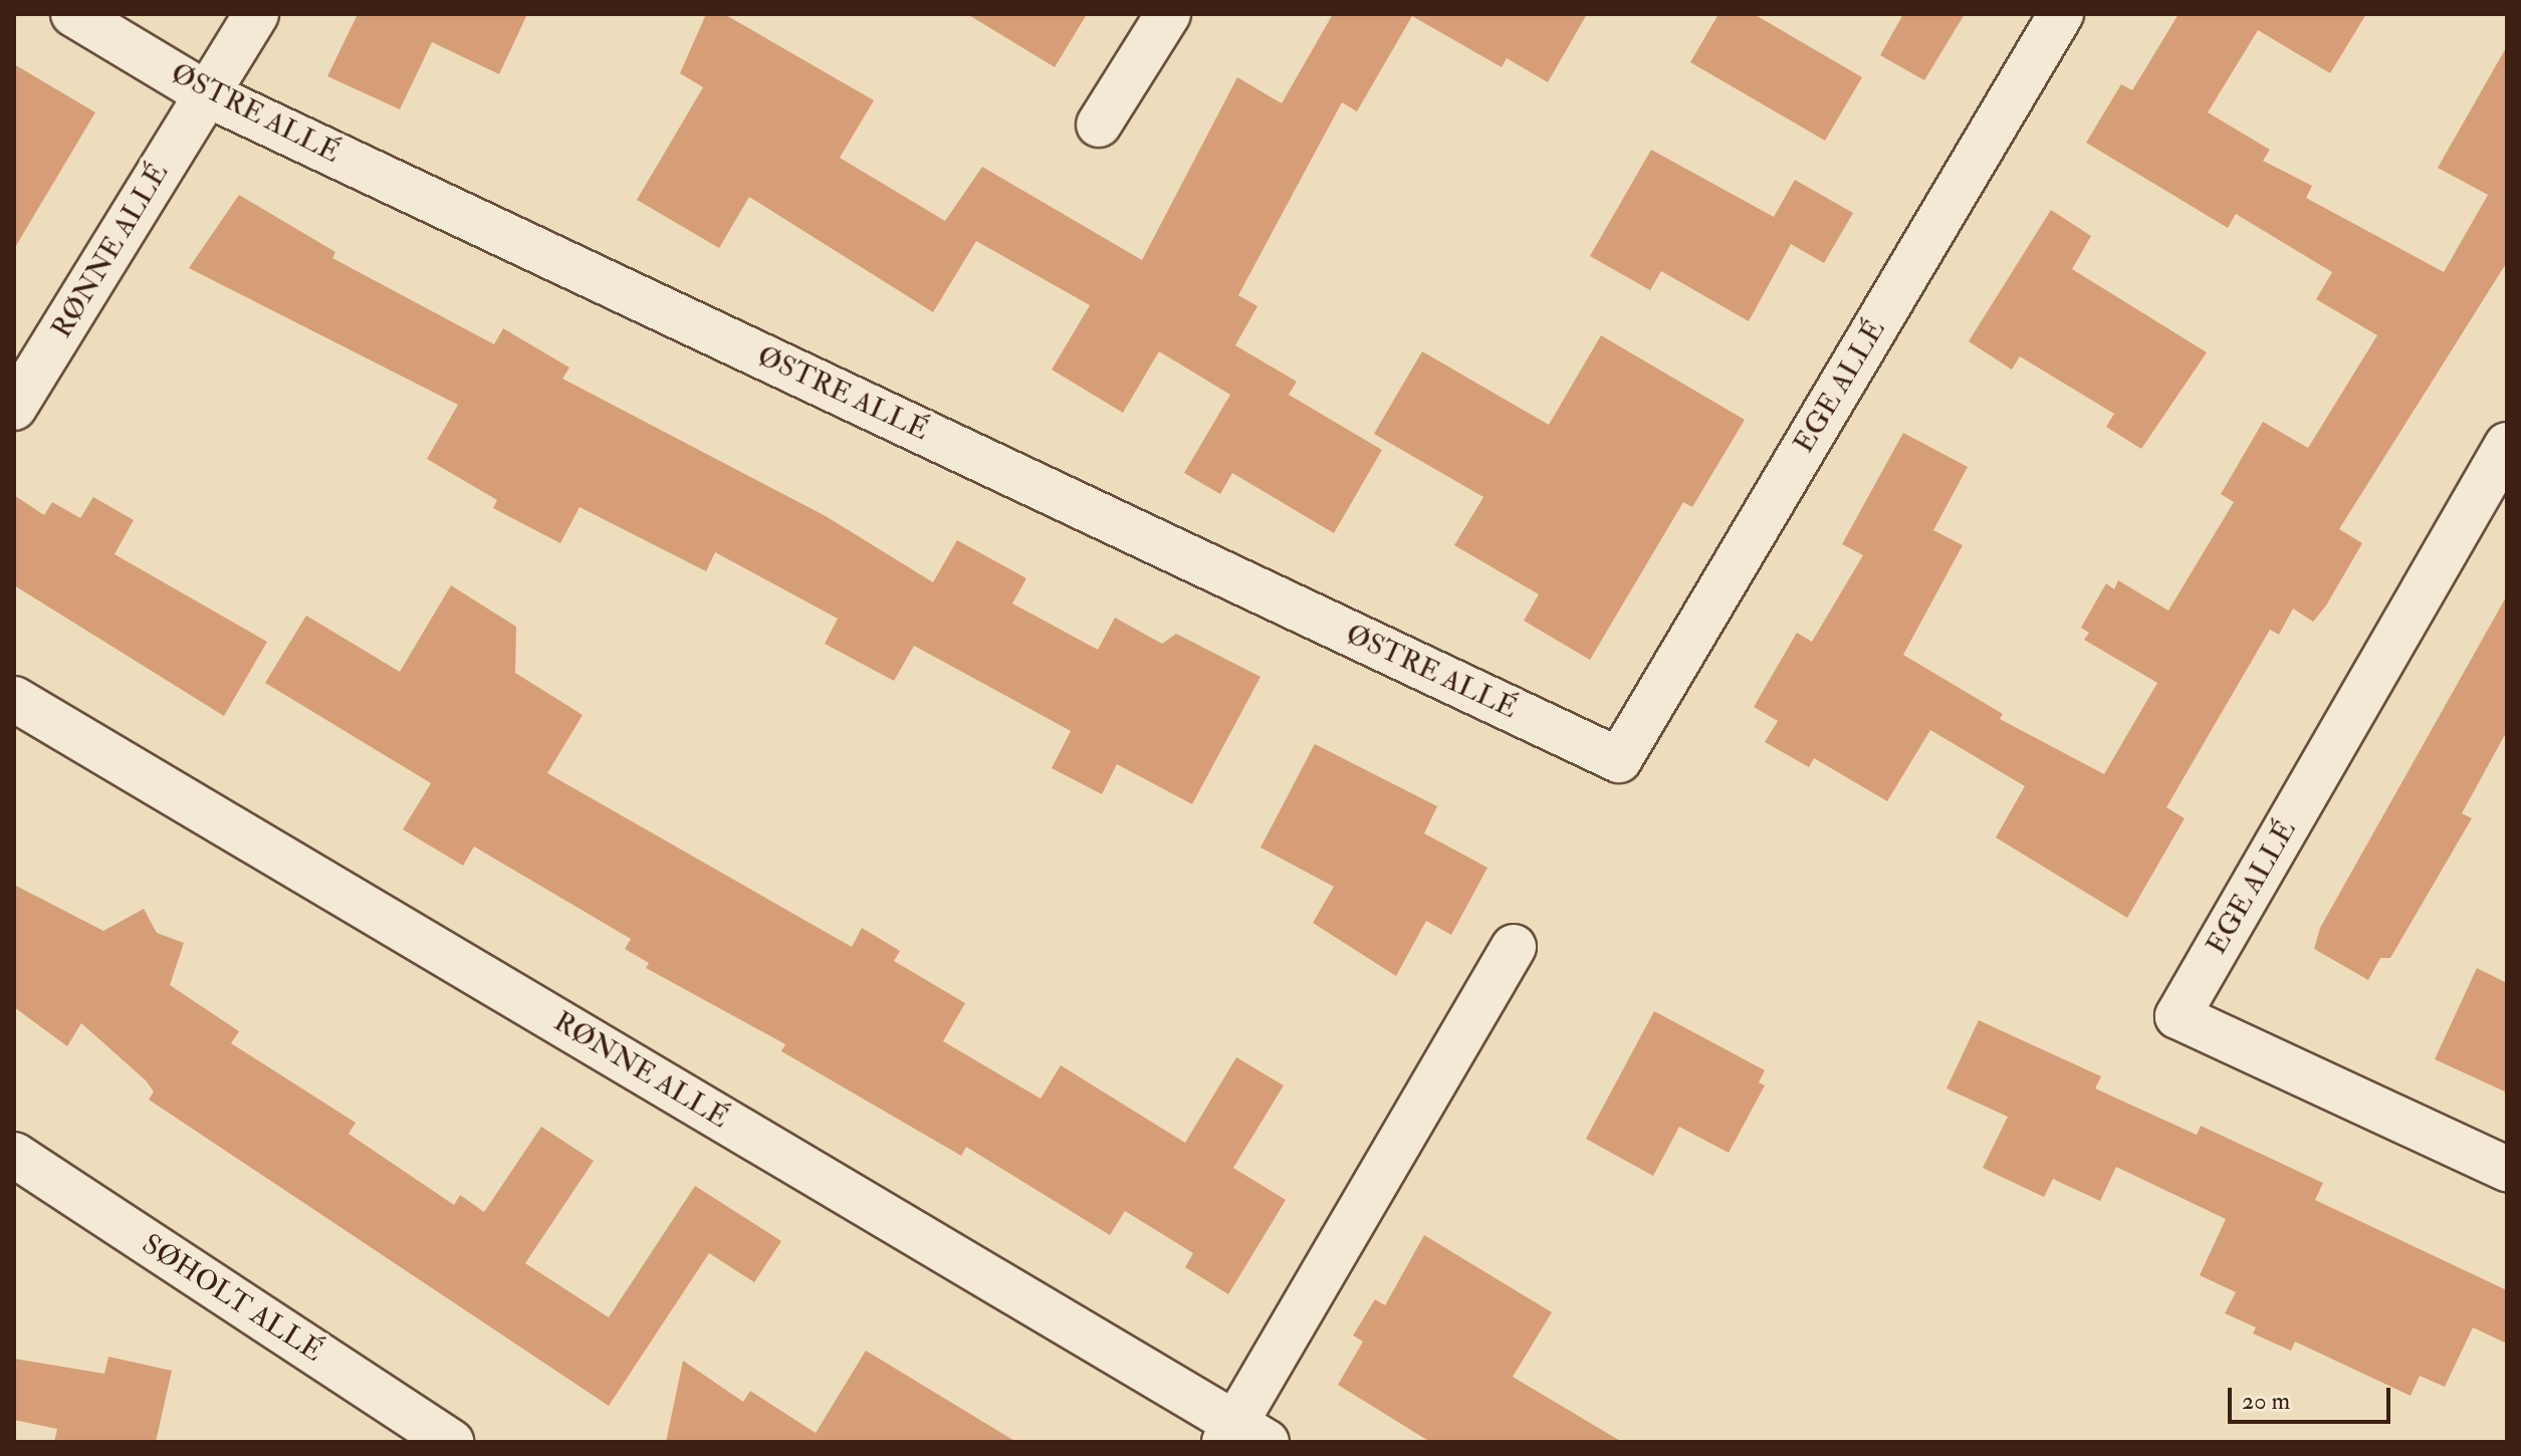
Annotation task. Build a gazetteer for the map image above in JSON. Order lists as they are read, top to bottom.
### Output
{
  "streets": {
    "street": [
      "ØSTRE ALLÉ",
      "RØNNE ALLÉ",
      "EGE ALLÉ",
      "SØHOLT ALLÉ"
    ]
  },
  "crossings": [
    ["ØSTRE ALLÉ", "RØNNE ALLÉ"],
    ["ØSTRE ALLÉ", "EGE ALLÉ"]
  ],
  "scale_bar": "20 m"
}
